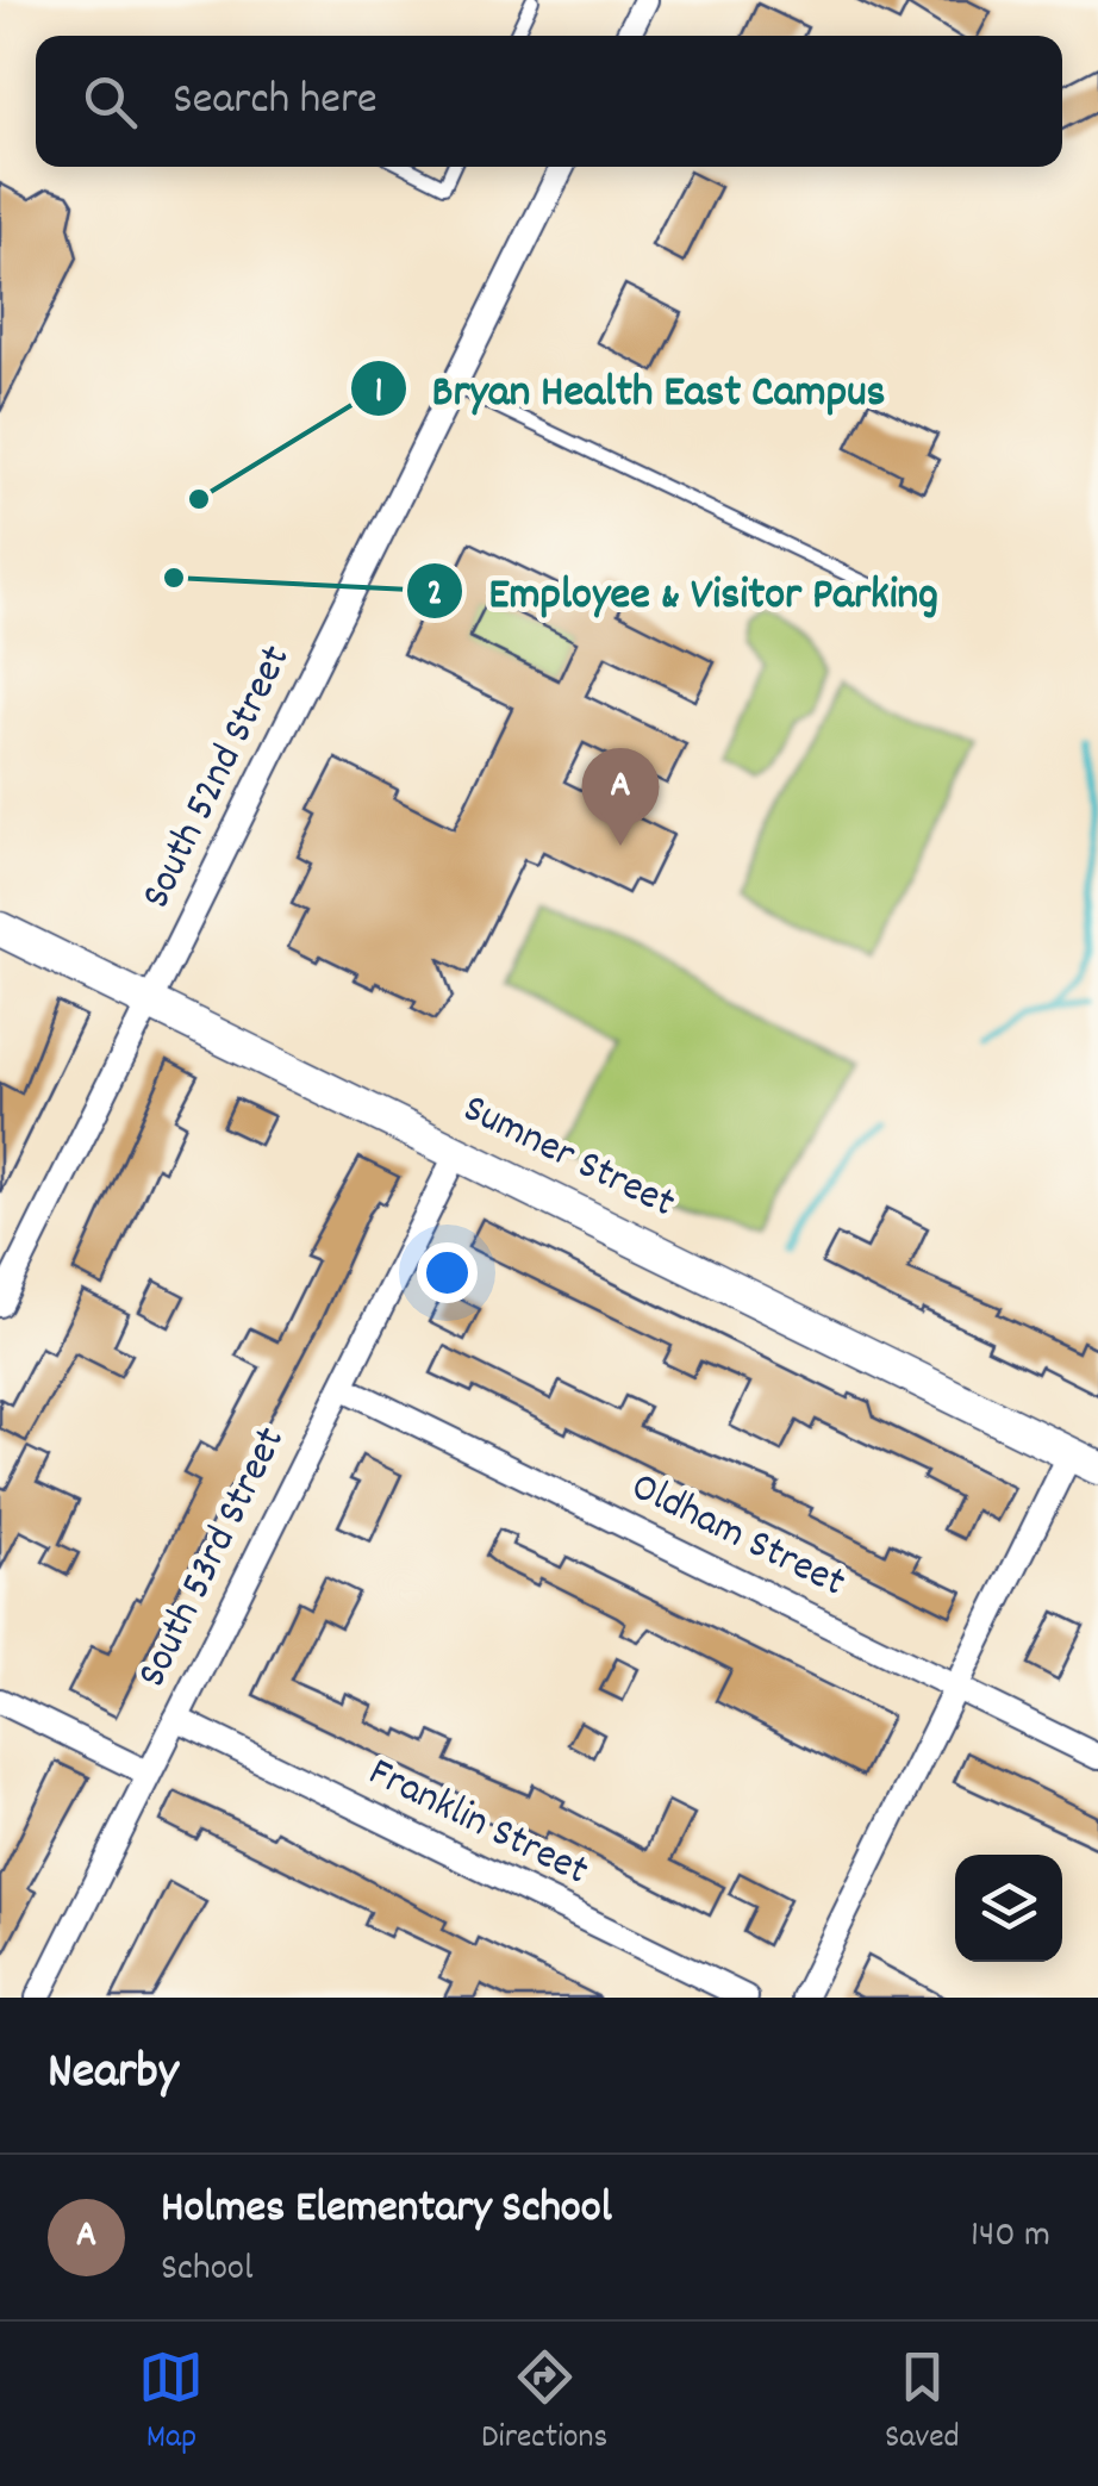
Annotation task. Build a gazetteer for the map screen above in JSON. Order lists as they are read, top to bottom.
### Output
{
  "streets": {
    "street": [
      "South 52nd Street",
      "Sumner Street",
      "Oldham Street",
      "South 53rd Street",
      "Franklin Street"
    ]
  },
  "crossings": [
    ["South 52nd Street", "Sumner Street"],
    ["Sumner Street", "South 53rd Street"],
    ["Oldham Street", "South 53rd Street"],
    ["South 53rd Street", "Franklin Street"]
  ],
  "places": ["Bryan Health East Campus", "Employee & Visitor Parking"],
  "page": {
    "search": "Search here",
    "pins": "A",
    "heading": "Nearby",
    "list": [
      {
        "mark": "A",
        "name": "Holmes Elementary School",
        "note": "School",
        "value": "140 m"
      }
    ],
    "nav": ["Map", "Directions", "Saved"]
  }
}
